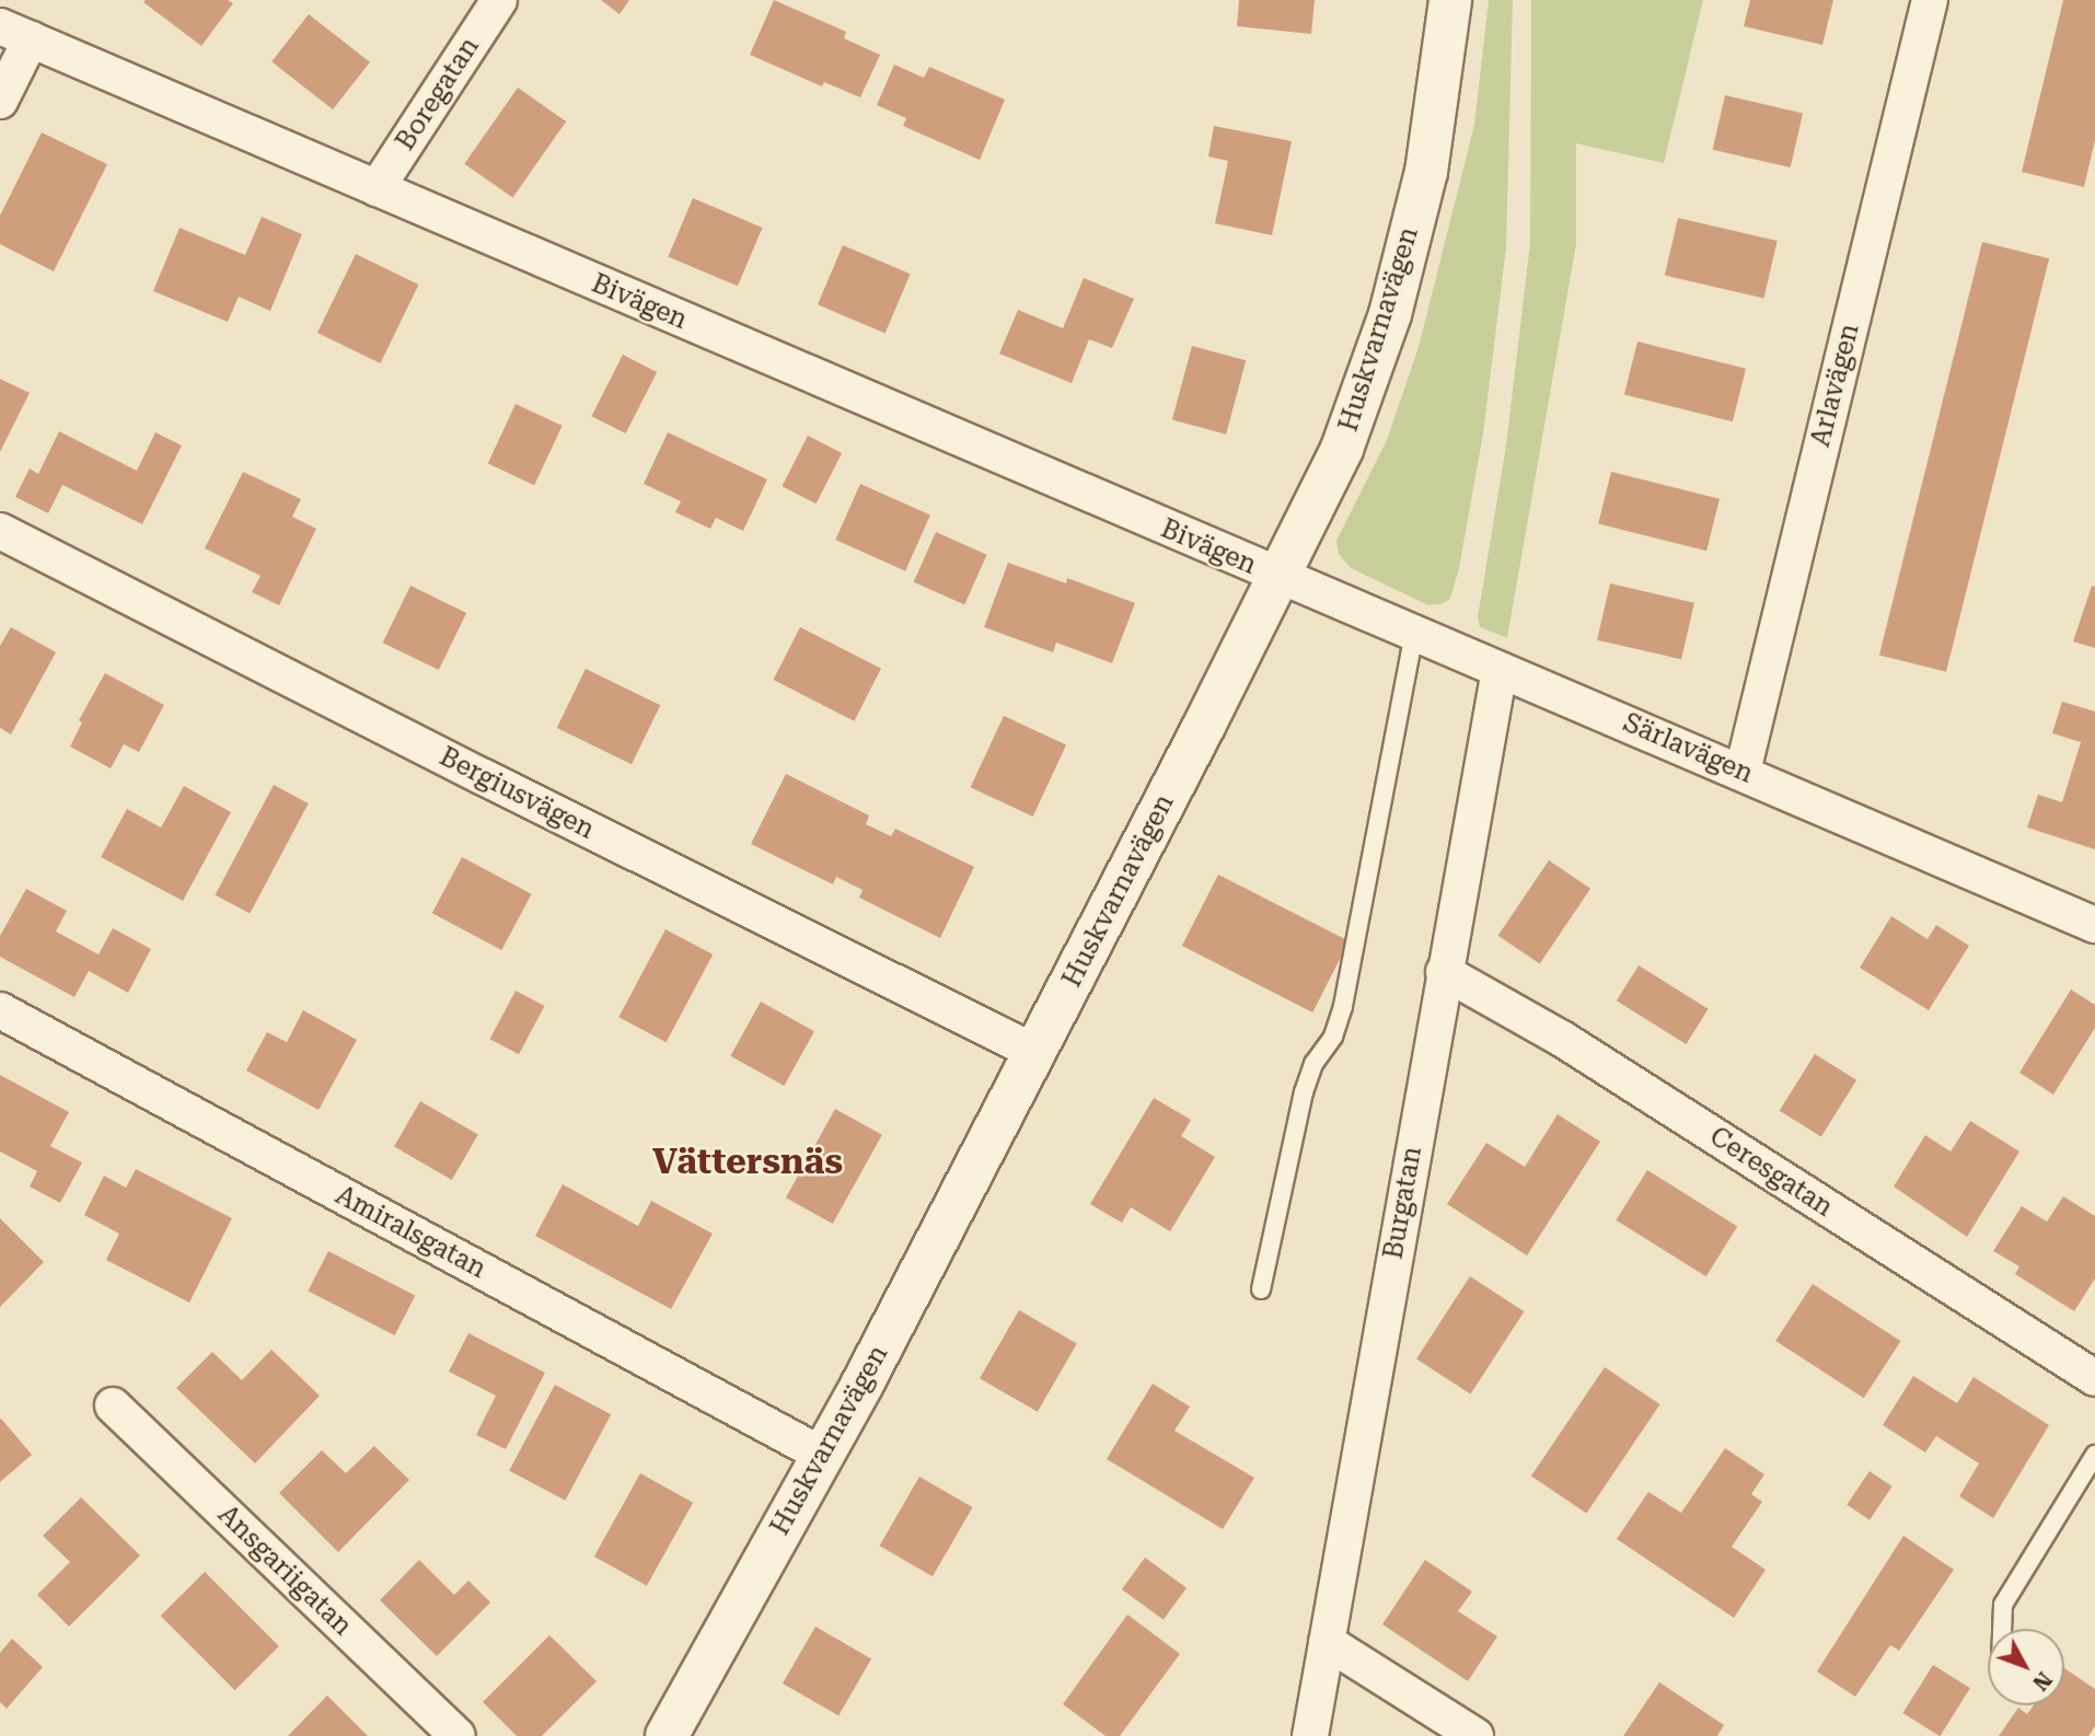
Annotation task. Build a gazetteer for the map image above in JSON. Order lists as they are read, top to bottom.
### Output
{
  "streets": {
    "street": [
      "Boregatan",
      "Bivägen",
      "Huskvarnavägen",
      "Arlavägen",
      "Särlavägen",
      "Bergiusvägen",
      "Ceresgatan",
      "Burgatan",
      "Amiralsgatan",
      "Ansgariigatan"
    ]
  },
  "crossings": [
    ["Boregatan", "Bivägen"],
    ["Bivägen", "Huskvarnavägen"],
    ["Bivägen", "Särlavägen"],
    ["Huskvarnavägen", "Särlavägen"],
    ["Huskvarnavägen", "Bergiusvägen"],
    ["Huskvarnavägen", "Amiralsgatan"],
    ["Arlavägen", "Särlavägen"],
    ["Särlavägen", "Burgatan"],
    ["Ceresgatan", "Burgatan"]
  ],
  "districts": ["Vättersnäs"],
  "north": "bottom right"
}
